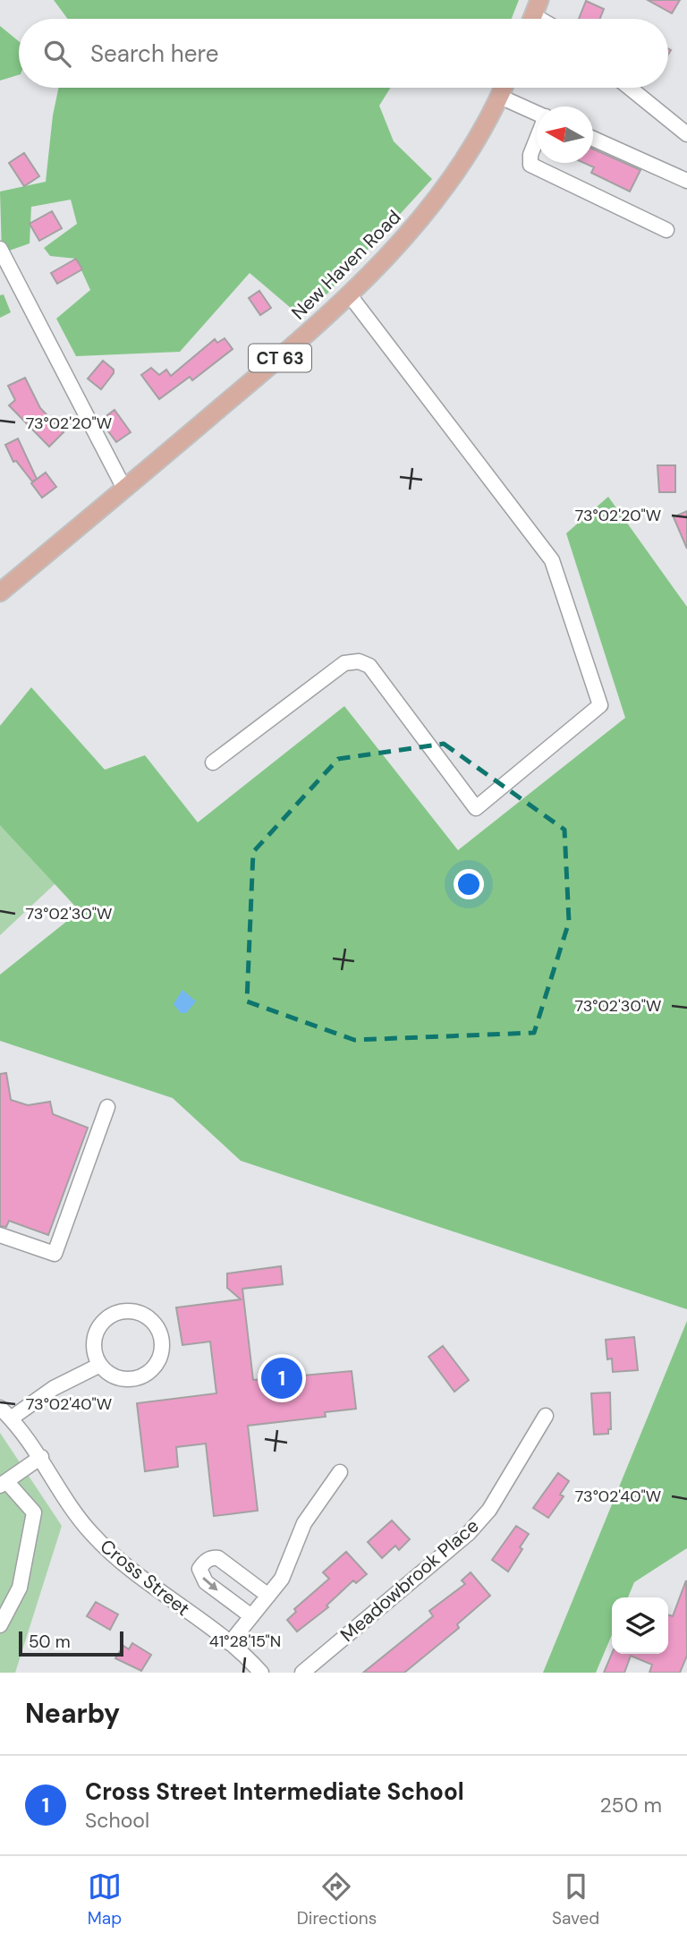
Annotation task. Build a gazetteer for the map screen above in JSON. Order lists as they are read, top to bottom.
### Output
{
  "streets": {
    "main road": ["New Haven Road", "CT 63"],
    "street": ["Cross Street", "Meadowbrook Place"]
  },
  "scale_bar": "50 m",
  "north": "left",
  "page": {
    "search": "Search here",
    "pins": "1",
    "scale": "50 m",
    "heading": "Nearby",
    "list": [
      {
        "mark": "1",
        "name": "Cross Street Intermediate School",
        "note": "School",
        "value": "250 m"
      }
    ],
    "nav": ["Map", "Directions", "Saved"]
  },
  "coordinates": [
    "73°02'20\"W",
    "73°02'30\"W",
    "73°02'40\"W",
    "41°28'15\"N"
  ]
}
